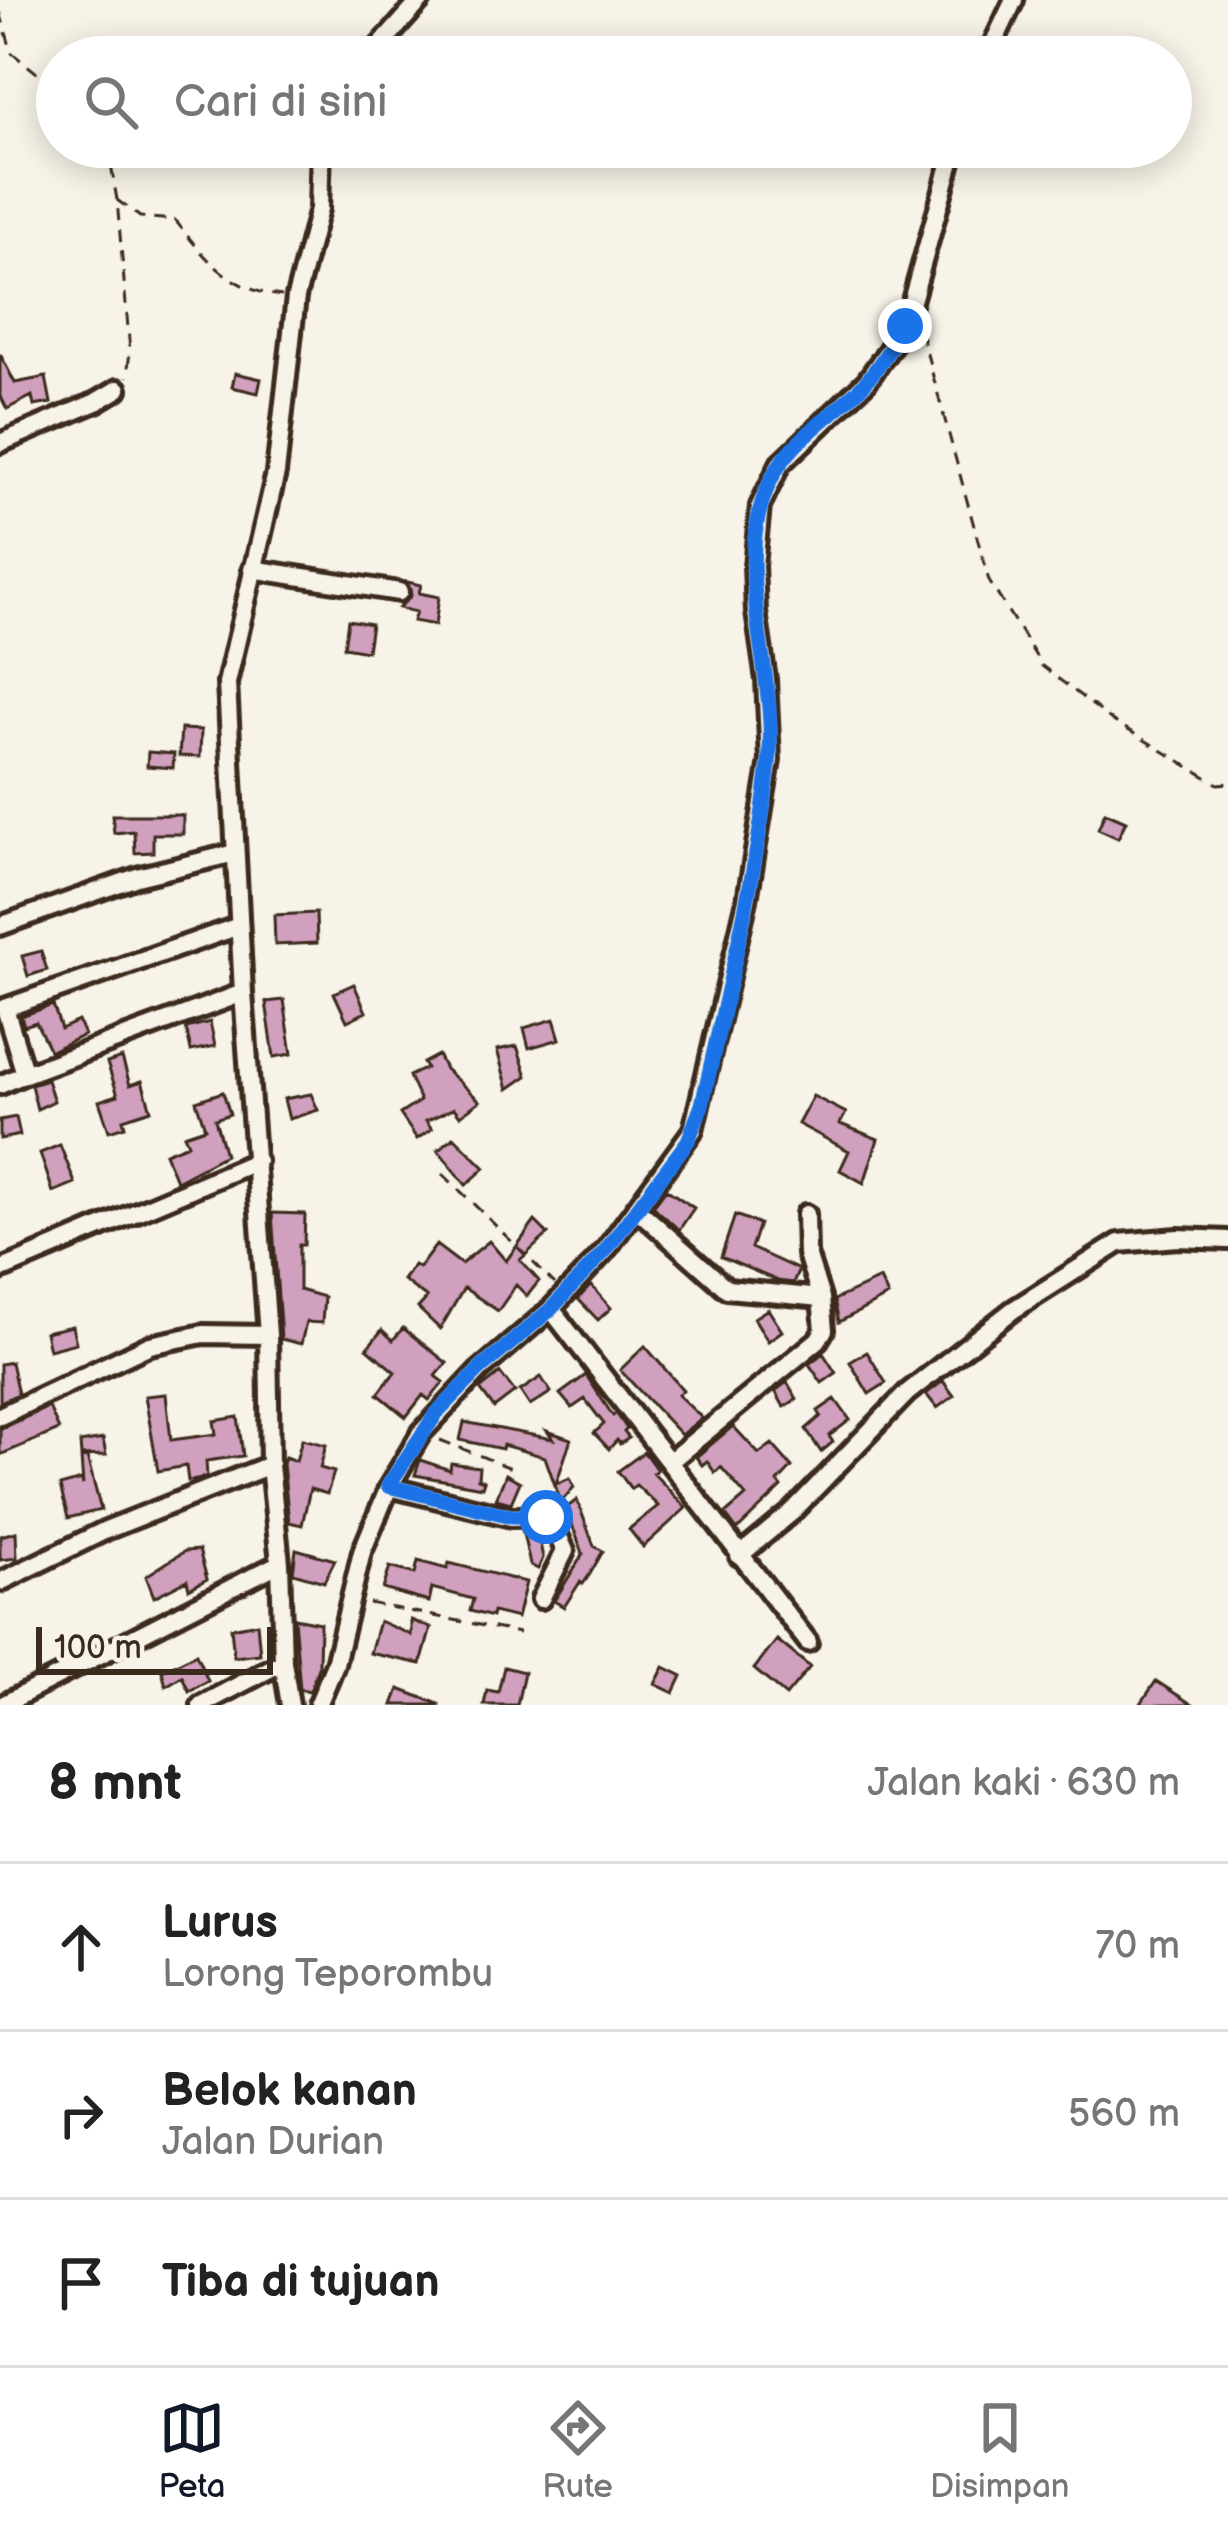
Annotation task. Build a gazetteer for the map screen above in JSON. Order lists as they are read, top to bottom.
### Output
{
  "scale_bar": "100 m",
  "page": {
    "search": "Cari di sini",
    "scale": "100 m",
    "heading": ["8 mnt", "Jalan kaki · 630 m"],
    "list": [
      ["Lurus", "Lorong Teporombu", "70 m"],
      ["Belok kanan", "Jalan Durian", "560 m"],
      "Tiba di tujuan"
    ],
    "nav": ["Peta", "Rute", "Disimpan"]
  }
}
